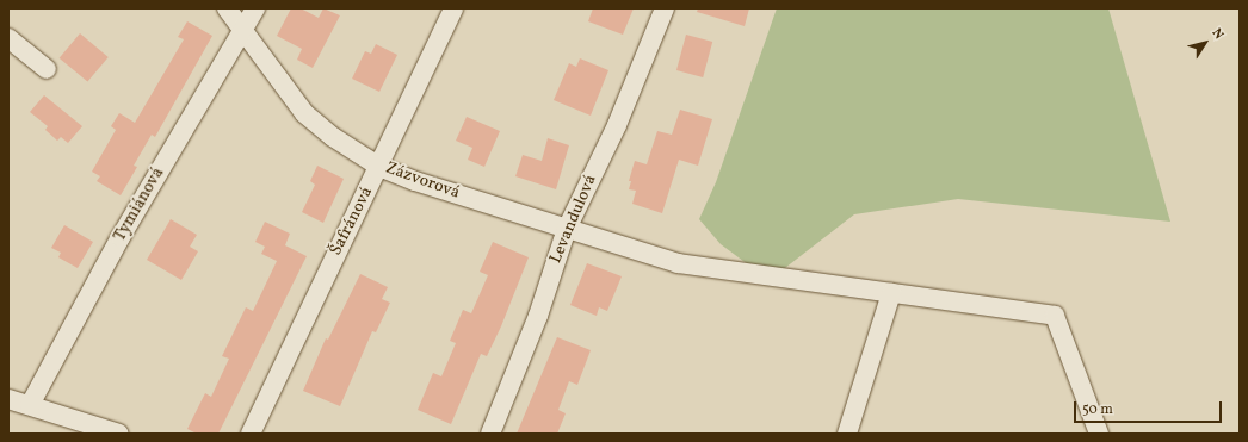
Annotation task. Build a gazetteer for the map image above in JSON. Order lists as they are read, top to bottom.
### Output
{
  "streets": {
    "street": [
      "Zázvorová",
      "Tymiánová",
      "Levandulová",
      "Šafránová"
    ]
  },
  "crossings": [
    ["Zázvorová", "Tymiánová"],
    ["Zázvorová", "Levandulová"],
    ["Zázvorová", "Šafránová"]
  ],
  "scale_bar": "50 m",
  "north": "top right"
}
